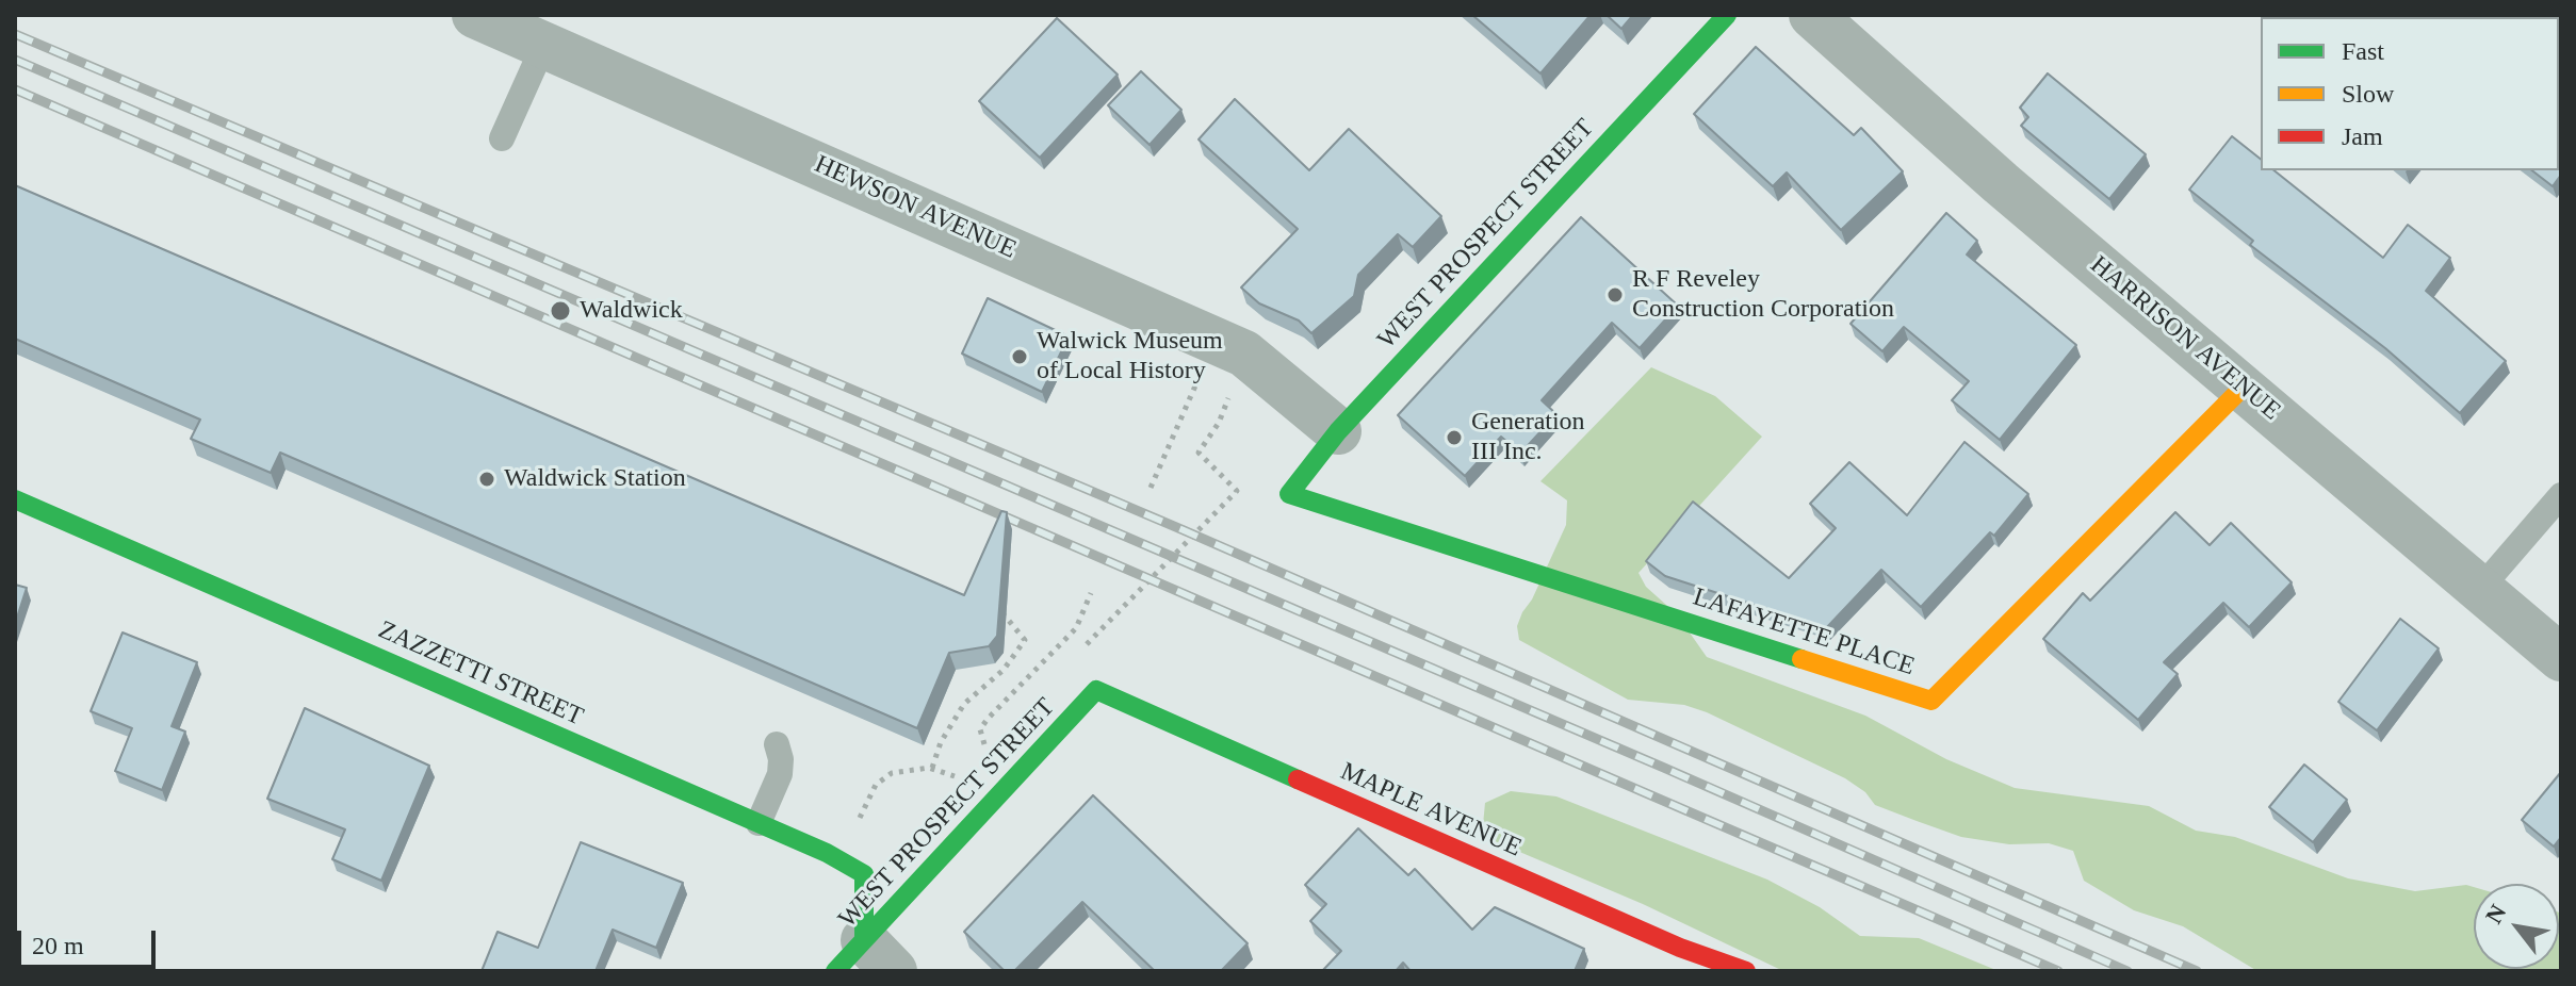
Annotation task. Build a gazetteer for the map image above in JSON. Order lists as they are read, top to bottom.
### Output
{
  "streets": {
    "street": [
      "HEWSON AVENUE",
      "WEST PROSPECT STREET",
      "HARRISON AVENUE",
      "LAFAYETTE PLACE",
      "ZAZZETTI STREET",
      "MAPLE AVENUE"
    ]
  },
  "crossings": [
    ["HEWSON AVENUE", "WEST PROSPECT STREET"],
    ["WEST PROSPECT STREET", "LAFAYETTE PLACE"],
    ["WEST PROSPECT STREET", "MAPLE AVENUE"],
    ["HARRISON AVENUE", "LAFAYETTE PLACE"]
  ],
  "places": [
    "R F Reveley Construction Corporation",
    "Waldwick",
    "Walwick Museum of Local History",
    "Generation III Inc.",
    "Waldwick Station"
  ],
  "legend": ["Fast", "Slow", "Jam"],
  "scale_bar": "20 m",
  "north": "top left"
}
